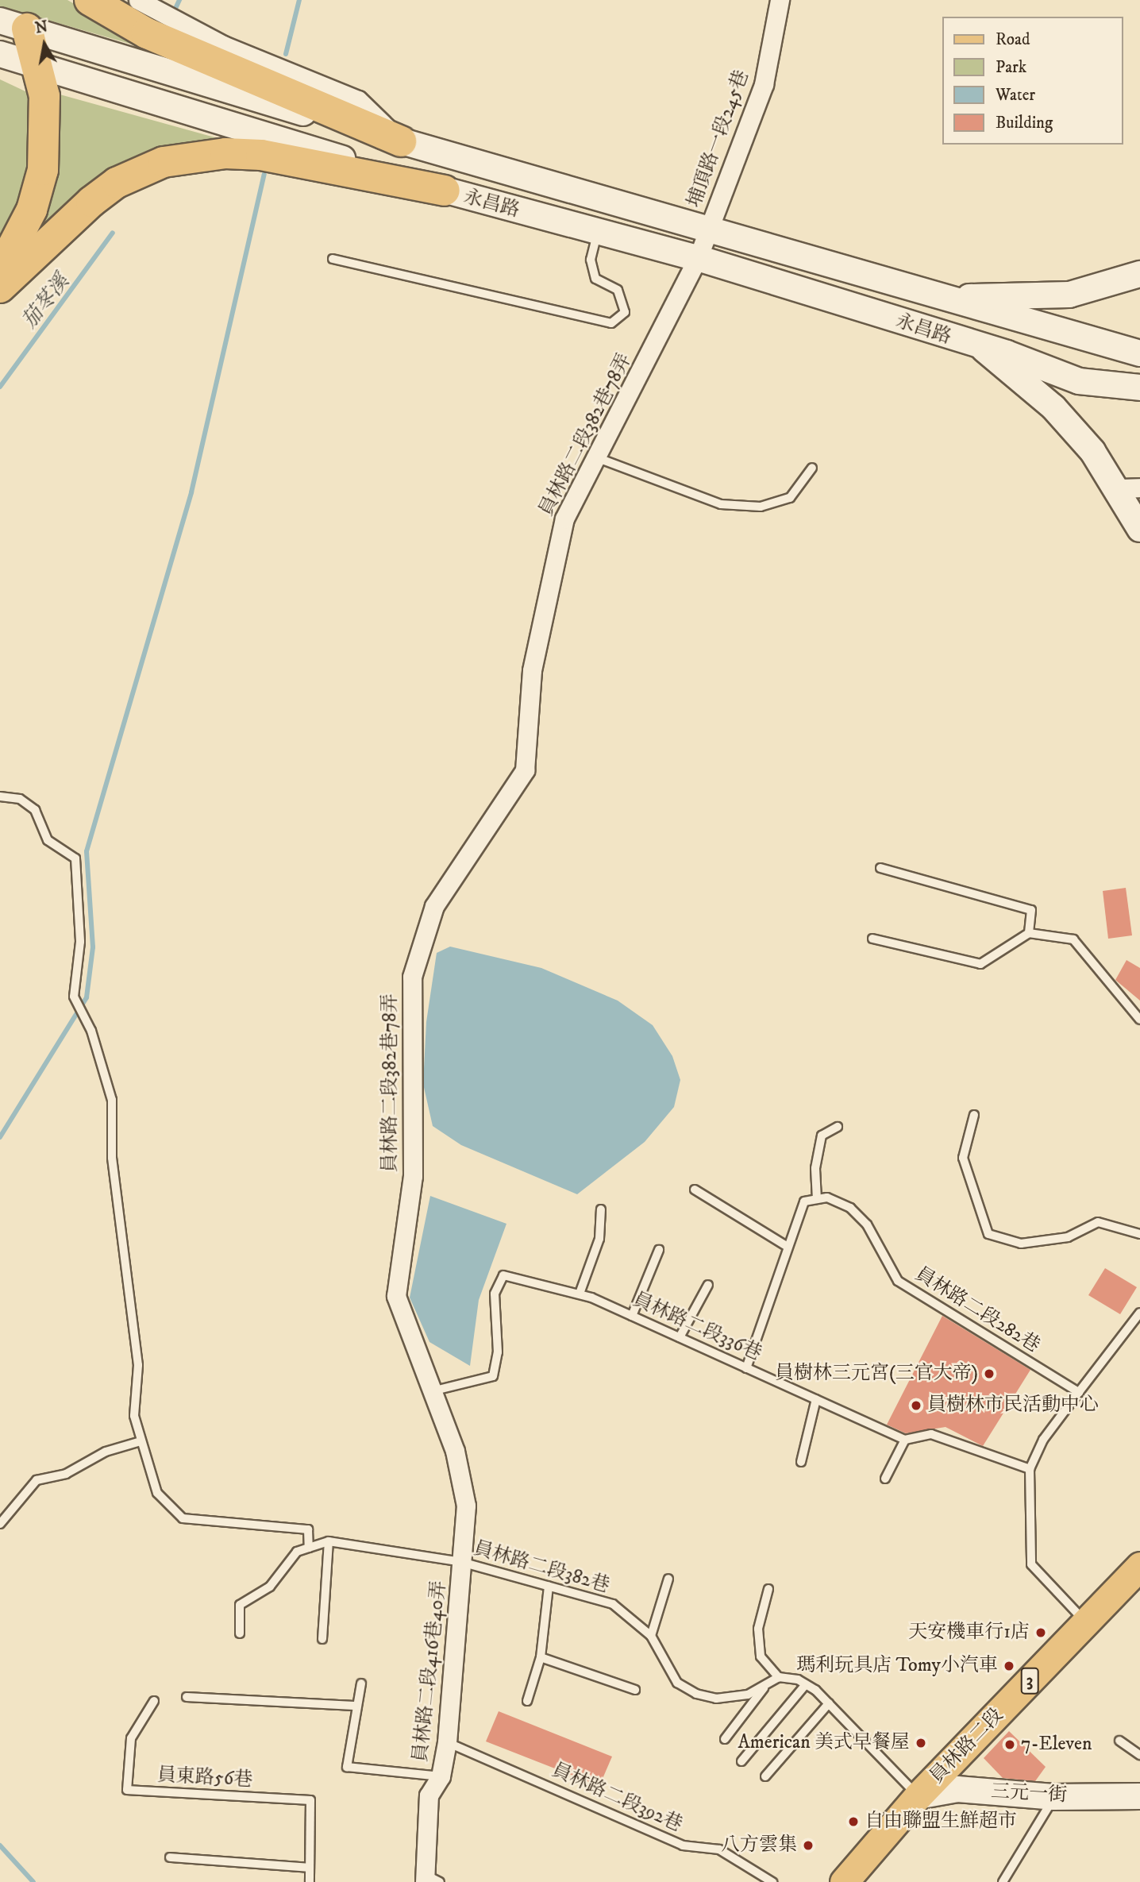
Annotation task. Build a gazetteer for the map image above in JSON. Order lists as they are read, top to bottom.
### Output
{
  "streets": {
    "main road": [
      "永昌路",
      "3",
      "員林路二段",
      "三元一街"
    ],
    "street": ["埔頂路一段245巷", "員林路二段382巷78弄", "員林路二段416巷40弄"],
    "lane": [
      "員林路二段282巷",
      "員林路二段336巷",
      "員林路二段382巷",
      "員東路56巷",
      "員林路二段392巷"
    ]
  },
  "crossings": [
    ["埔頂路一段245巷", "永昌路"],
    ["埔頂路一段245巷", "員林路二段382巷78弄"],
    ["永昌路", "員林路二段382巷78弄"],
    ["員林路二段382巷78弄", "員林路二段336巷"],
    ["員林路二段382巷78弄", "員林路二段382巷"],
    ["員林路二段382巷78弄", "員林路二段416巷40弄"],
    ["員林路二段382巷", "員林路二段416巷40弄"],
    ["員林路二段416巷40弄", "員林路二段392巷"],
    ["員林路二段", "三元一街"]
  ],
  "water": ["茄苳溪"],
  "places": [
    "員樹林三元宮(三官大帝)",
    "員樹林市民活動中心",
    "天安機車行1店",
    "瑪利玩具店 Tomy小汽車",
    "American 美式早餐屋",
    "7-Eleven",
    "自由聯盟生鮮超市",
    "八方雲集"
  ],
  "legend": [
    "Road",
    "Park",
    "Water",
    "Building"
  ],
  "north": "top"
}
